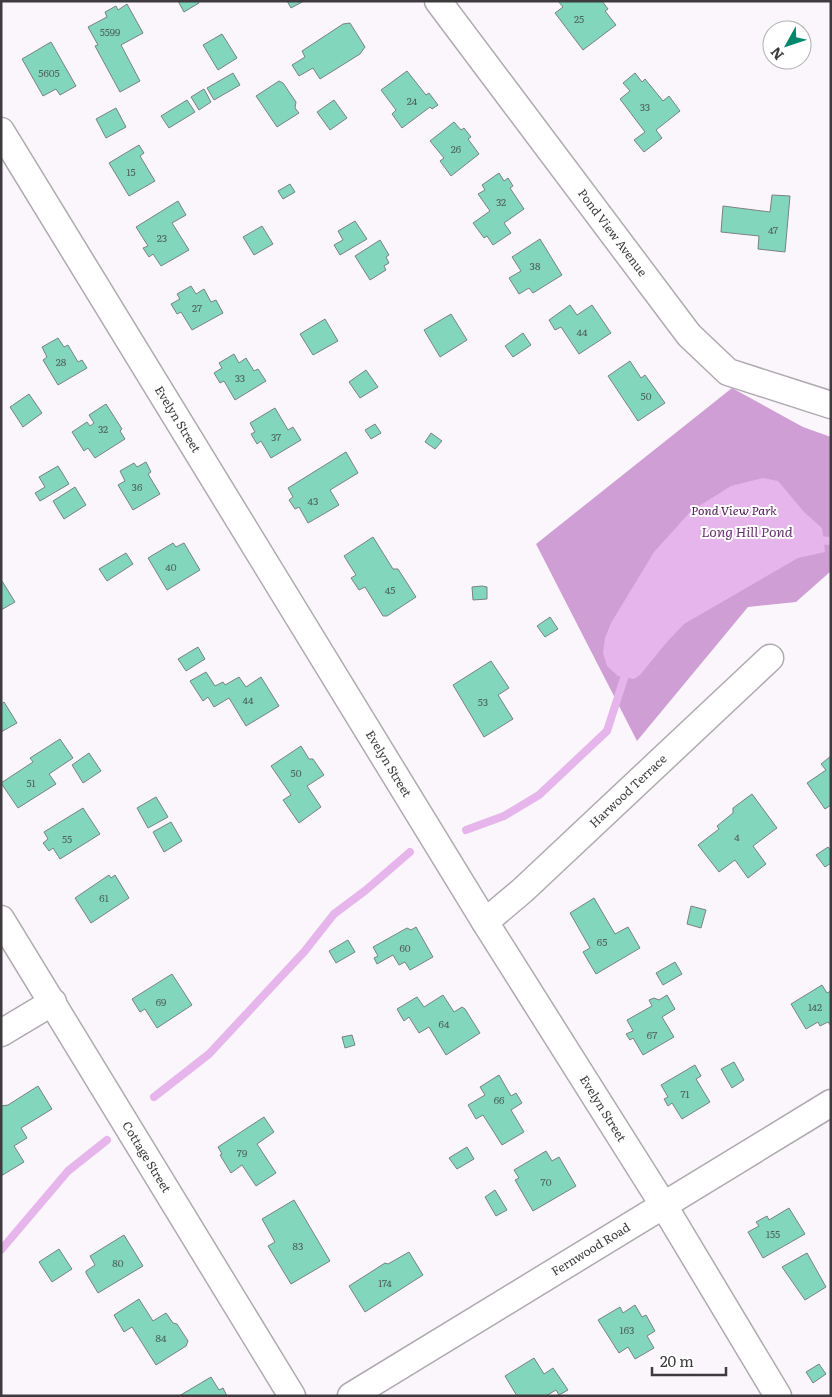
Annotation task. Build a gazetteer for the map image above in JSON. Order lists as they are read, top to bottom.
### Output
{
  "streets": {
    "street": [
      "Pond View Avenue",
      "Evelyn Street",
      "Harwood Terrace",
      "Cottage Street",
      "Fernwood Road"
    ]
  },
  "crossings": [
    ["Evelyn Street", "Harwood Terrace"],
    ["Evelyn Street", "Fernwood Road"]
  ],
  "water": ["Long Hill Pond"],
  "parks": ["Pond View Park"],
  "house_numbers": [
    "25",
    "5599",
    "5605",
    "24",
    "33",
    "26",
    "15",
    "32",
    "47",
    "23",
    "38",
    "27",
    "44",
    "28",
    "33",
    "50",
    "32",
    "37",
    "36",
    "43",
    "40",
    "45",
    "44",
    "53",
    "50",
    "51",
    "4",
    "55",
    "61",
    "65",
    "60",
    "69",
    "142",
    "64",
    "67",
    "71",
    "66",
    "79",
    "70",
    "155",
    "83",
    "80",
    "174",
    "163",
    "84"
  ],
  "scale_bar": "20 m",
  "north": "bottom left"
}
